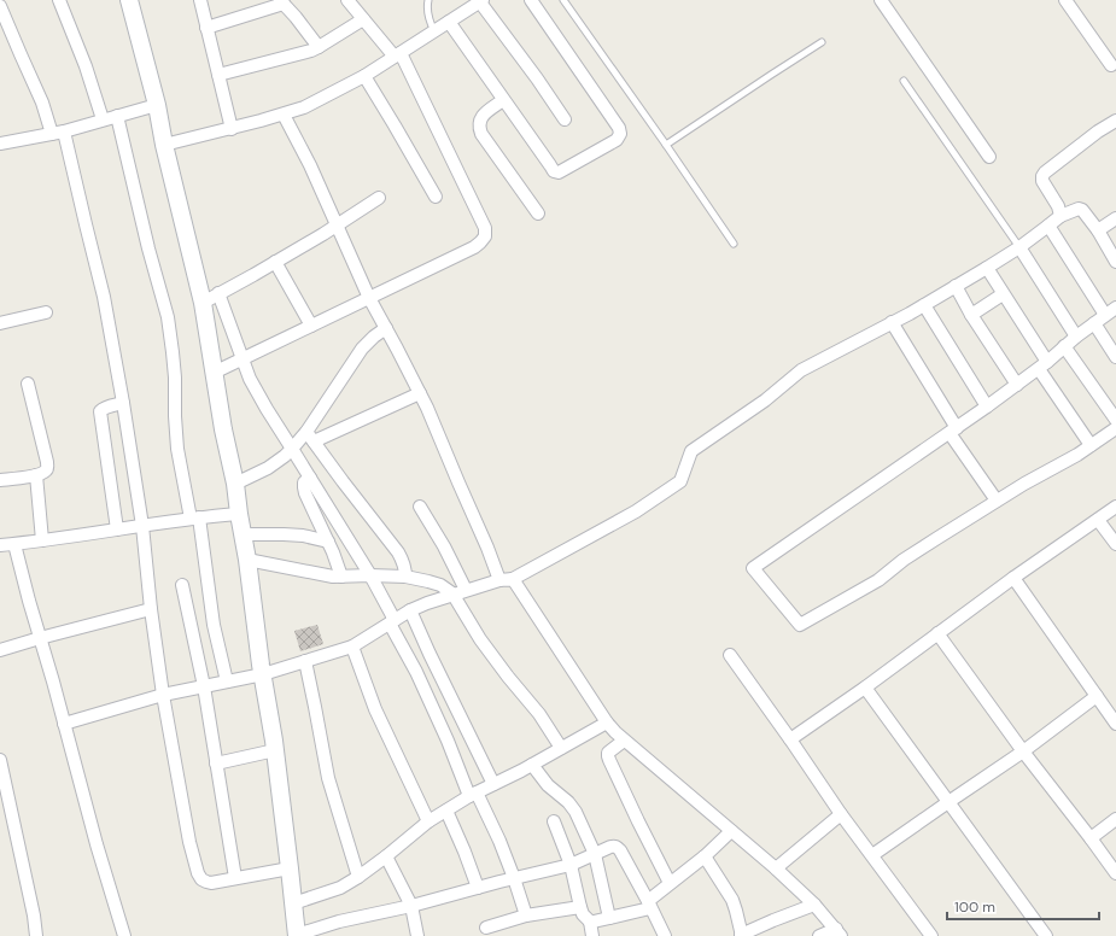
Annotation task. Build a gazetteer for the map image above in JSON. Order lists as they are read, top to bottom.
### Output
{
  "scale_bar": "100 m"
}
